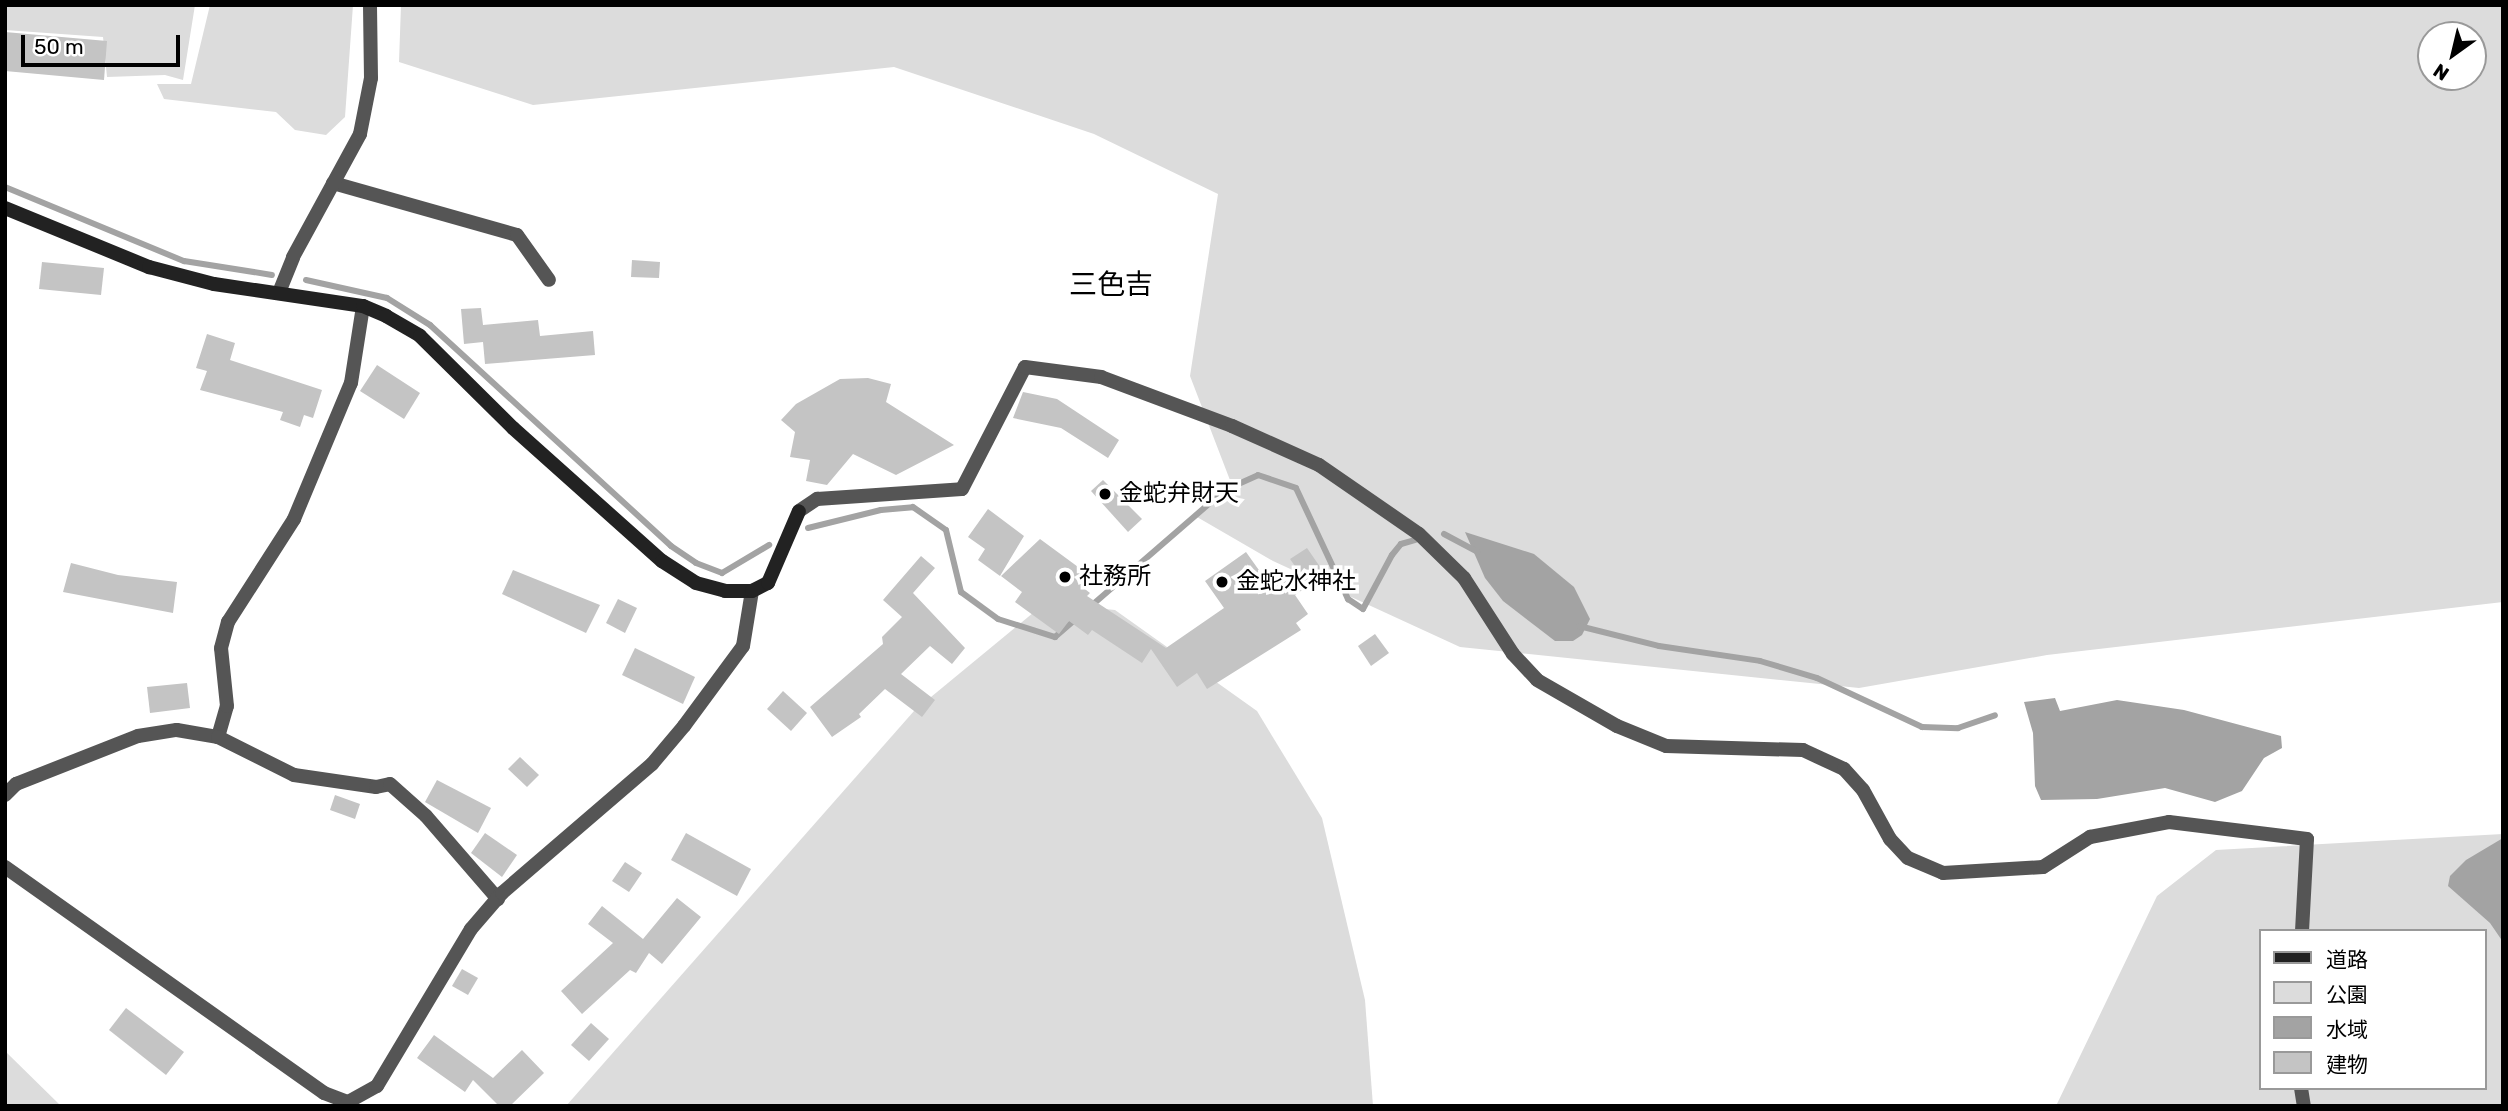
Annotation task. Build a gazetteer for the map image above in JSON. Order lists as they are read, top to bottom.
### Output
{
  "districts": ["三色吉"],
  "places": ["金蛇弁財天", "社務所", "金蛇水神社"],
  "legend": [
    "道路",
    "公園",
    "水域",
    "建物"
  ],
  "scale_bar": "50 m",
  "north": "bottom left"
}
